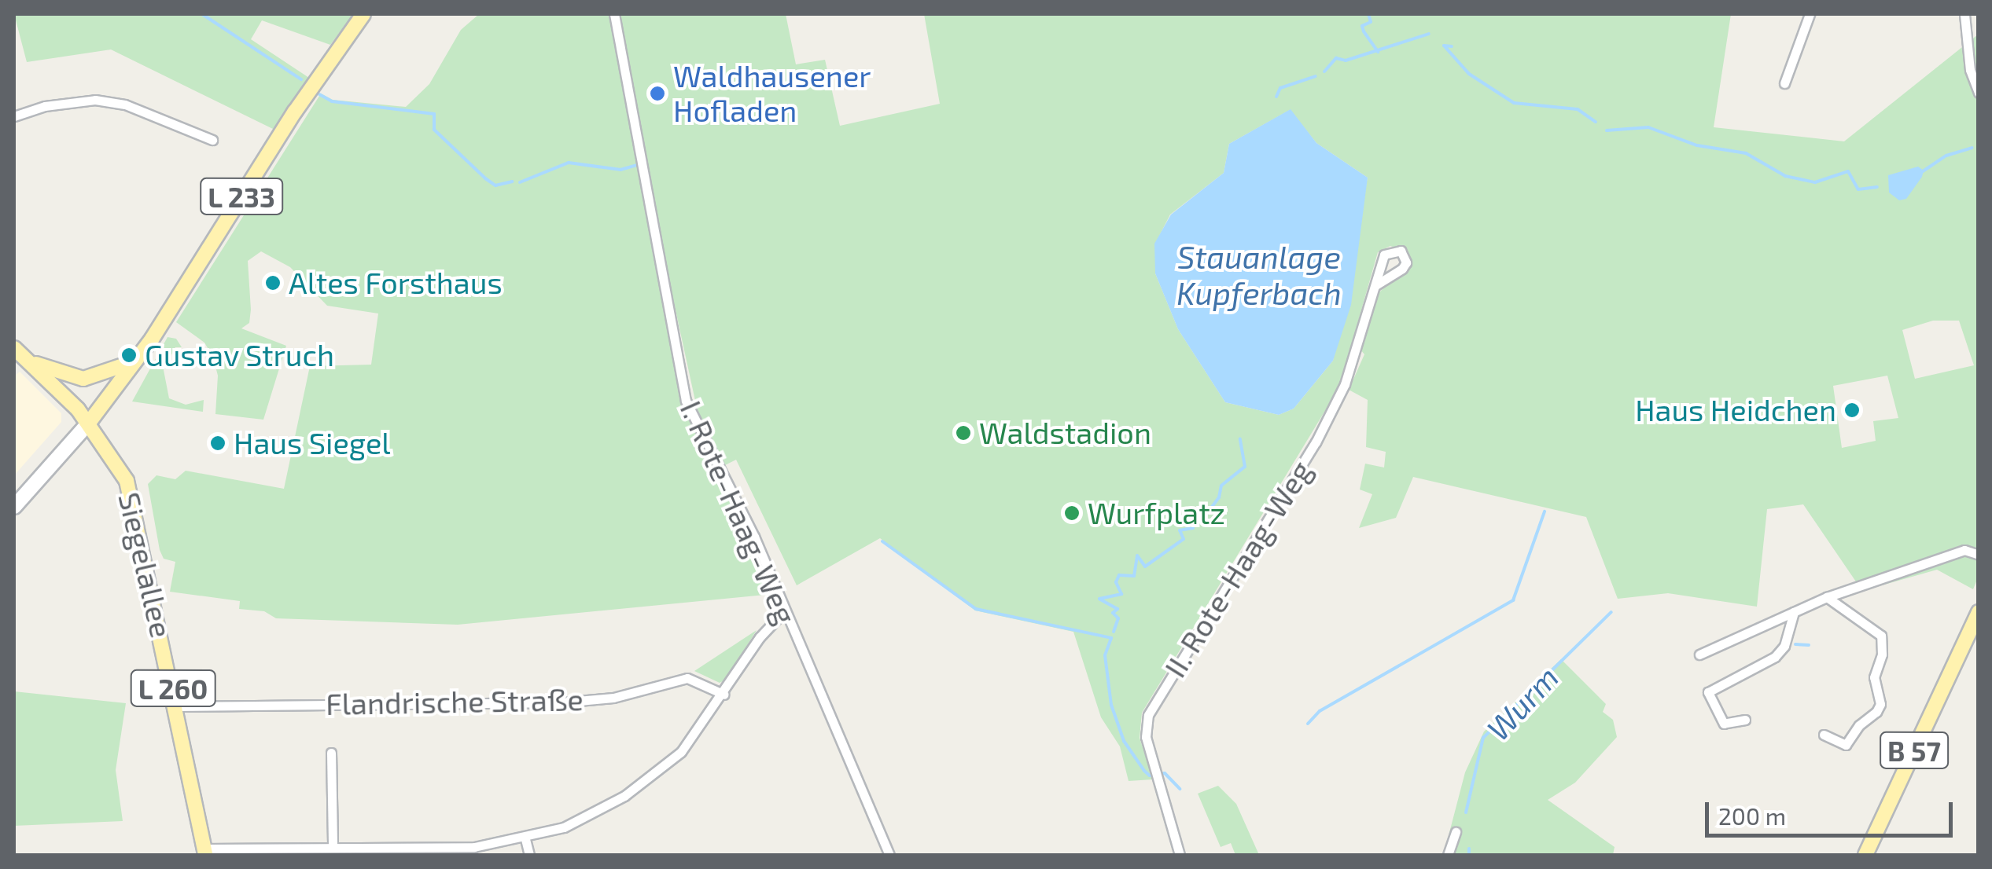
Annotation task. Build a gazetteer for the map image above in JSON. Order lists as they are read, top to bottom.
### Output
{
  "streets": {
    "main road": [
      "L 233",
      "Siegelallee",
      "L 260",
      "B 57"
    ],
    "street": ["I. Rote-Haag-Weg", "II. Rote-Haag-Weg", "Flandrische Straße"]
  },
  "crossings": [
    ["L 233", "Siegelallee"],
    ["L 233", "L 260"],
    ["Siegelallee", "L 260"],
    ["Siegelallee", "Flandrische Straße"]
  ],
  "water": ["Stauanlage Kupferbach", "Wurm"],
  "places": [
    "Waldhausener Hofladen",
    "Altes Forsthaus",
    "Gustav Struch",
    "Haus Heidchen",
    "Waldstadion",
    "Haus Siegel",
    "Wurfplatz"
  ],
  "scale_bar": "200 m"
}
